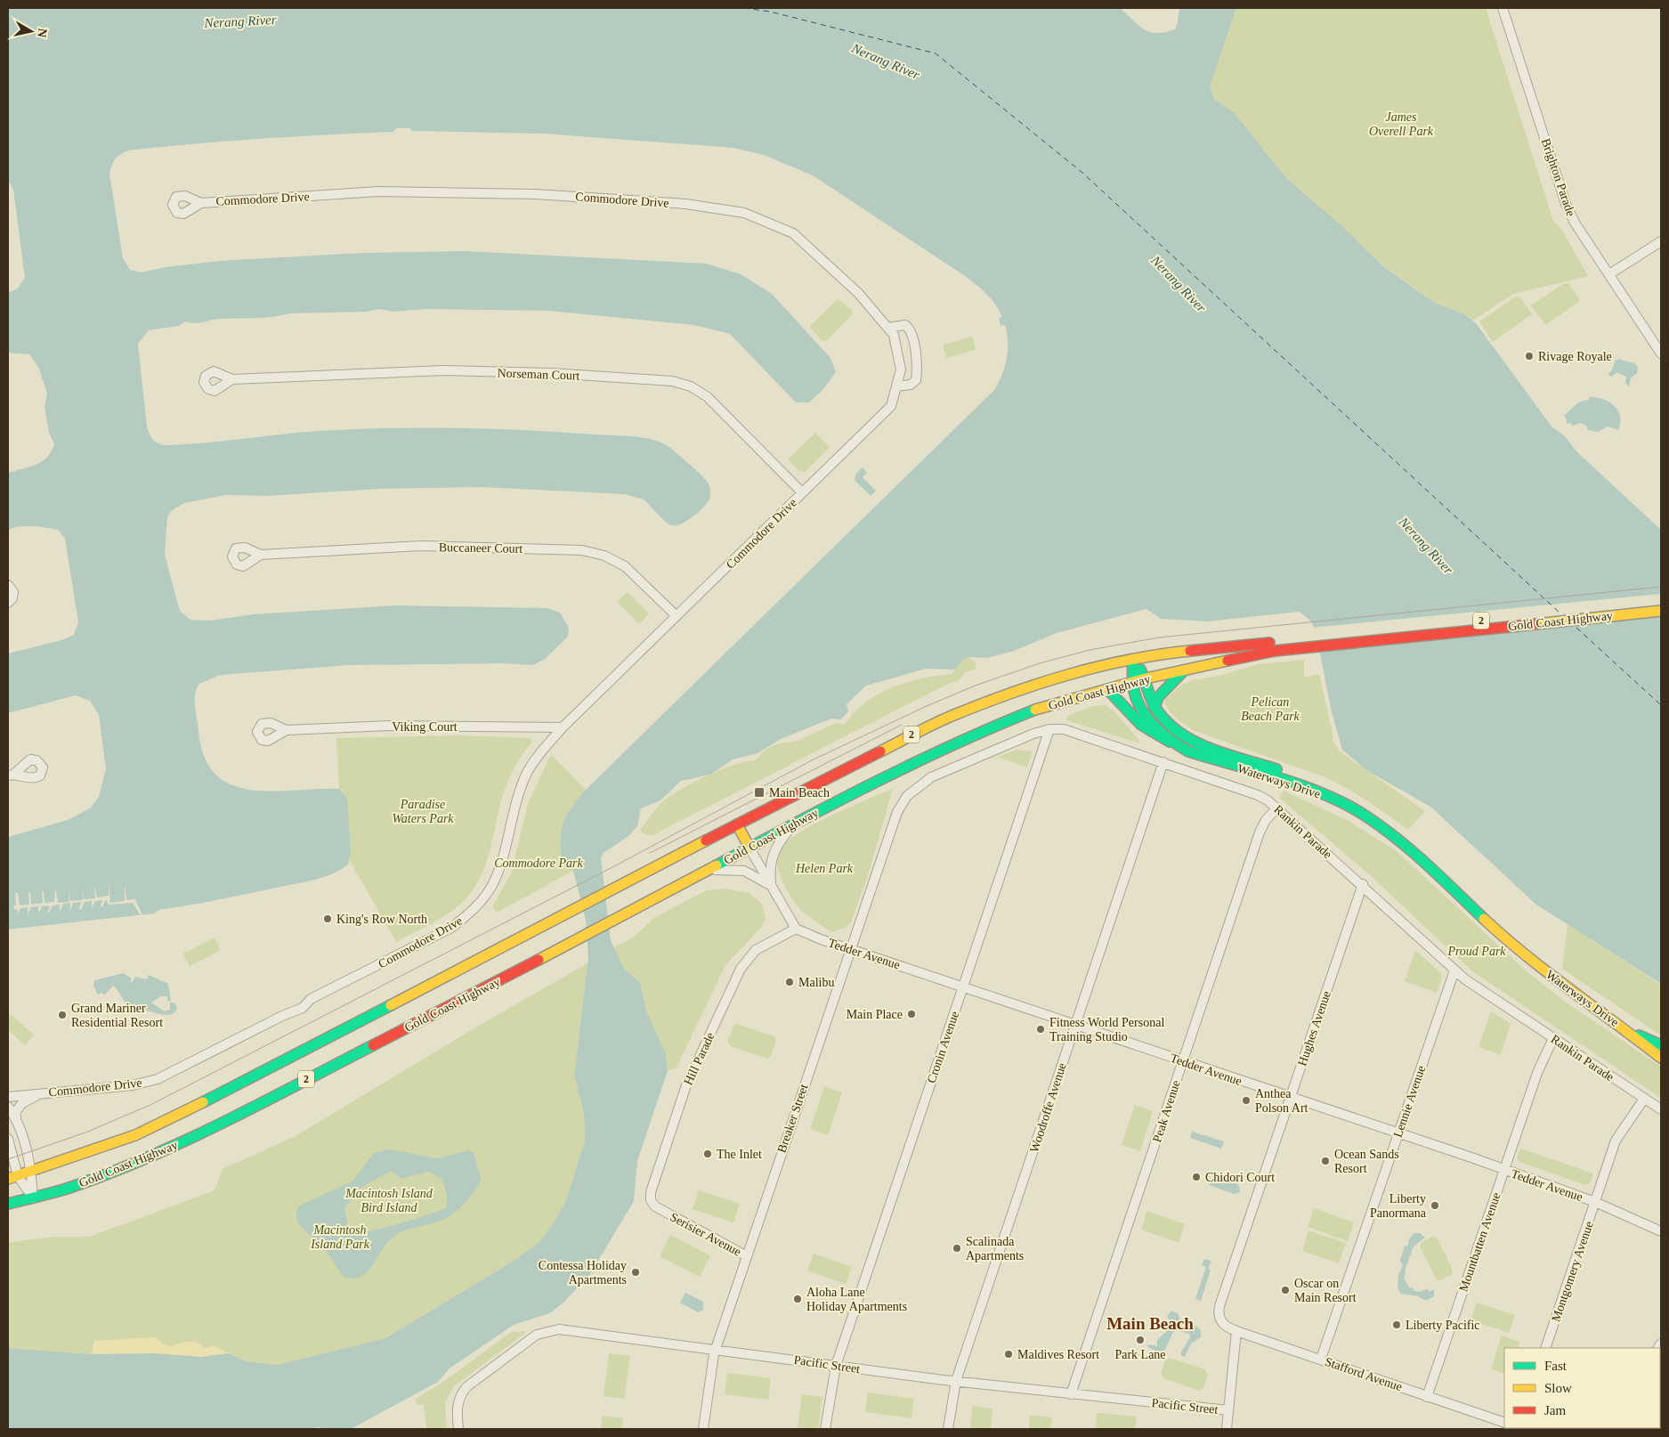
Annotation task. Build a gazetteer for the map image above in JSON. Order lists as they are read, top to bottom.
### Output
{
  "streets": {
    "main road": ["2", "Gold Coast Highway", "Waterways Drive"],
    "street": [
      "Brighton Parade",
      "Commodore Drive",
      "Norseman Court",
      "Buccaneer Court",
      "Viking Court",
      "Rankin Parade",
      "Tedder Avenue",
      "Hughes Avenue",
      "Cronin Avenue",
      "Hill Parade",
      "Lennie Avenue",
      "Woodroffe Avenue",
      "Peak Avenue",
      "Breaker Street",
      "Serisier Avenue",
      "Mountbatten Avenue",
      "Montgomery Avenue",
      "Pacific Street",
      "Stafford Avenue"
    ]
  },
  "crossings": [
    ["Commodore Drive", "Norseman Court"],
    ["Commodore Drive", "Buccaneer Court"],
    ["Commodore Drive", "Viking Court"],
    ["Gold Coast Highway", "Waterways Drive"],
    ["Rankin Parade", "Hughes Avenue"],
    ["Rankin Parade", "Cronin Avenue"],
    ["Rankin Parade", "Lennie Avenue"],
    ["Rankin Parade", "Woodroffe Avenue"],
    ["Rankin Parade", "Peak Avenue"],
    ["Rankin Parade", "Breaker Street"],
    ["Rankin Parade", "Mountbatten Avenue"],
    ["Rankin Parade", "Montgomery Avenue"],
    ["Tedder Avenue", "Hughes Avenue"],
    ["Tedder Avenue", "Cronin Avenue"],
    ["Tedder Avenue", "Hill Parade"],
    ["Tedder Avenue", "Lennie Avenue"],
    ["Tedder Avenue", "Woodroffe Avenue"],
    ["Tedder Avenue", "Peak Avenue"],
    ["Tedder Avenue", "Breaker Street"],
    ["Tedder Avenue", "Mountbatten Avenue"],
    ["Tedder Avenue", "Montgomery Avenue"],
    ["Hughes Avenue", "Stafford Avenue"],
    ["Cronin Avenue", "Pacific Street"],
    ["Hill Parade", "Serisier Avenue"],
    ["Lennie Avenue", "Stafford Avenue"],
    ["Woodroffe Avenue", "Pacific Street"],
    ["Peak Avenue", "Pacific Street"],
    ["Breaker Street", "Serisier Avenue"],
    ["Breaker Street", "Pacific Street"],
    ["Mountbatten Avenue", "Stafford Avenue"]
  ],
  "districts": ["Main Beach"],
  "water": ["Nerang River"],
  "parks": [
    "James Overell Park",
    "Pelican Beach Park",
    "Paradise Waters Park",
    "Commodore Park",
    "Helen Park",
    "Proud Park",
    "Macintosh Island Bird Island",
    "Macintosh Island Park"
  ],
  "places": {
    "other": [
      "Rivage Royale",
      "King's Row North",
      "Malibu",
      "Main Place",
      "Grand Mariner Residential Resort",
      "Fitness World Personal Training Studio",
      "Anthea Polson Art",
      "The Inlet",
      "Ocean Sands Resort",
      "Chidori Court",
      "Liberty Panormana",
      "Scalinada Apartments",
      "Contessa Holiday Apartments",
      "Oscar on Main Resort",
      "Aloha Lane Holiday Apartments",
      "Liberty Pacific",
      "Park Lane",
      "Maldives Resort"
    ],
    "transit": ["Main Beach"]
  },
  "legend": ["Fast", "Slow", "Jam"],
  "north": "right"
}
